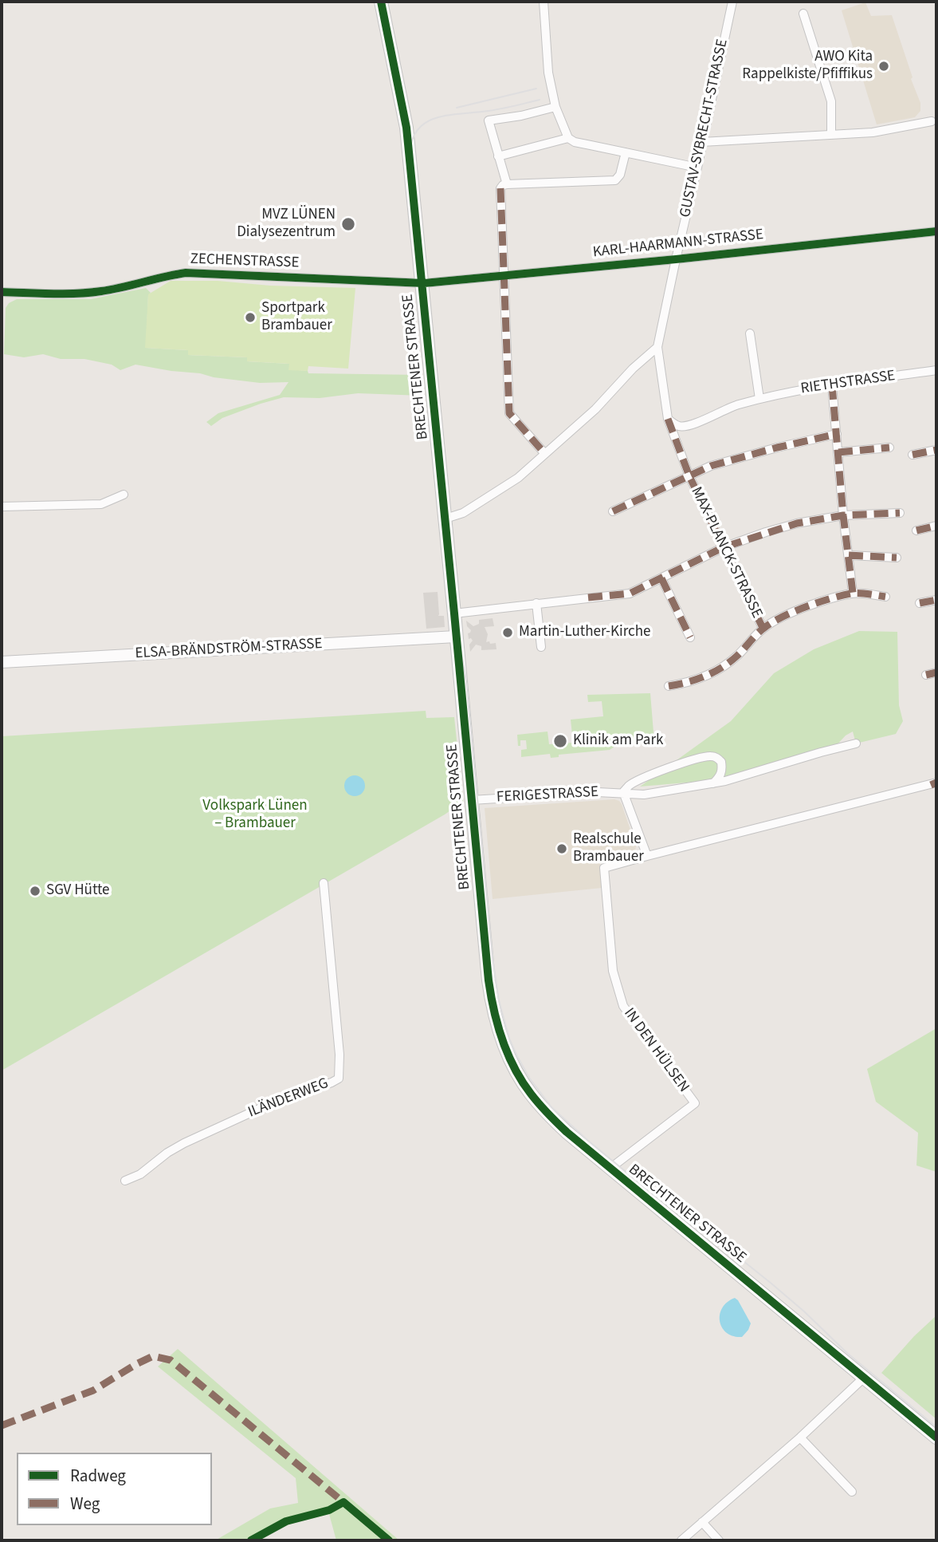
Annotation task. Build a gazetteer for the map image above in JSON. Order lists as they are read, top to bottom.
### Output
{
  "streets": {
    "main road": ["BRECHTENER STRASSE"],
    "street": [
      "GUSTAV-SYBRECHT-STRASSE",
      "KARL-HAARMANN-STRASSE",
      "ZECHENSTRASSE",
      "RIETHSTRASSE",
      "MAX-PLANCK-STRASSE",
      "ELSA-BRÄNDSTRÖM-STRASSE",
      "FERIGESTRASSE",
      "IN DEN HÜLSEN",
      "ILÄNDERWEG"
    ]
  },
  "crossings": [
    ["GUSTAV-SYBRECHT-STRASSE", "KARL-HAARMANN-STRASSE"],
    ["GUSTAV-SYBRECHT-STRASSE", "MAX-PLANCK-STRASSE"],
    ["KARL-HAARMANN-STRASSE", "ZECHENSTRASSE"],
    ["KARL-HAARMANN-STRASSE", "BRECHTENER STRASSE"],
    ["ZECHENSTRASSE", "BRECHTENER STRASSE"],
    ["BRECHTENER STRASSE", "ELSA-BRÄNDSTRÖM-STRASSE"],
    ["BRECHTENER STRASSE", "FERIGESTRASSE"],
    ["BRECHTENER STRASSE", "IN DEN HÜLSEN"],
    ["RIETHSTRASSE", "MAX-PLANCK-STRASSE"]
  ],
  "parks": ["Volkspark Lünen – Brambauer"],
  "places": [
    "AWO Kita Rappelkiste/Pfiffikus",
    "MVZ LÜNEN Dialysezentrum",
    "Sportpark Brambauer",
    "Martin-Luther-Kirche",
    "Klinik am Park",
    "Realschule Brambauer",
    "SGV Hütte"
  ],
  "legend": ["Radweg", "Weg"]
}
